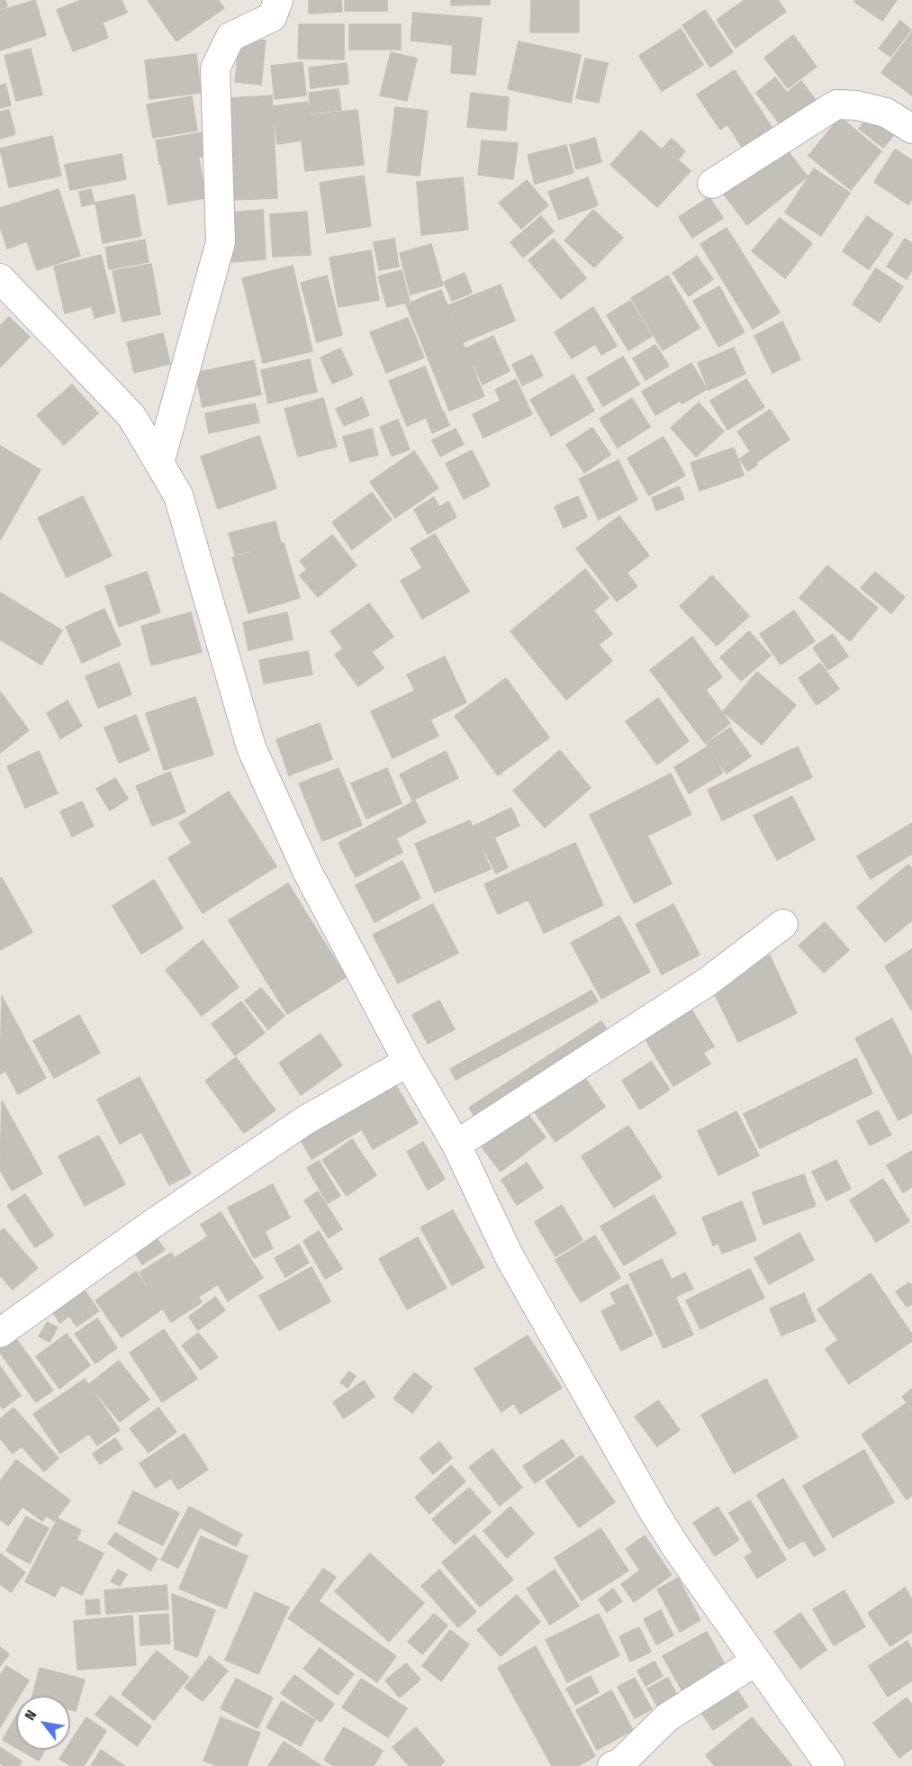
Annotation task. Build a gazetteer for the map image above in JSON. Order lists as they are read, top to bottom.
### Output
{
  "north": "top left"
}
